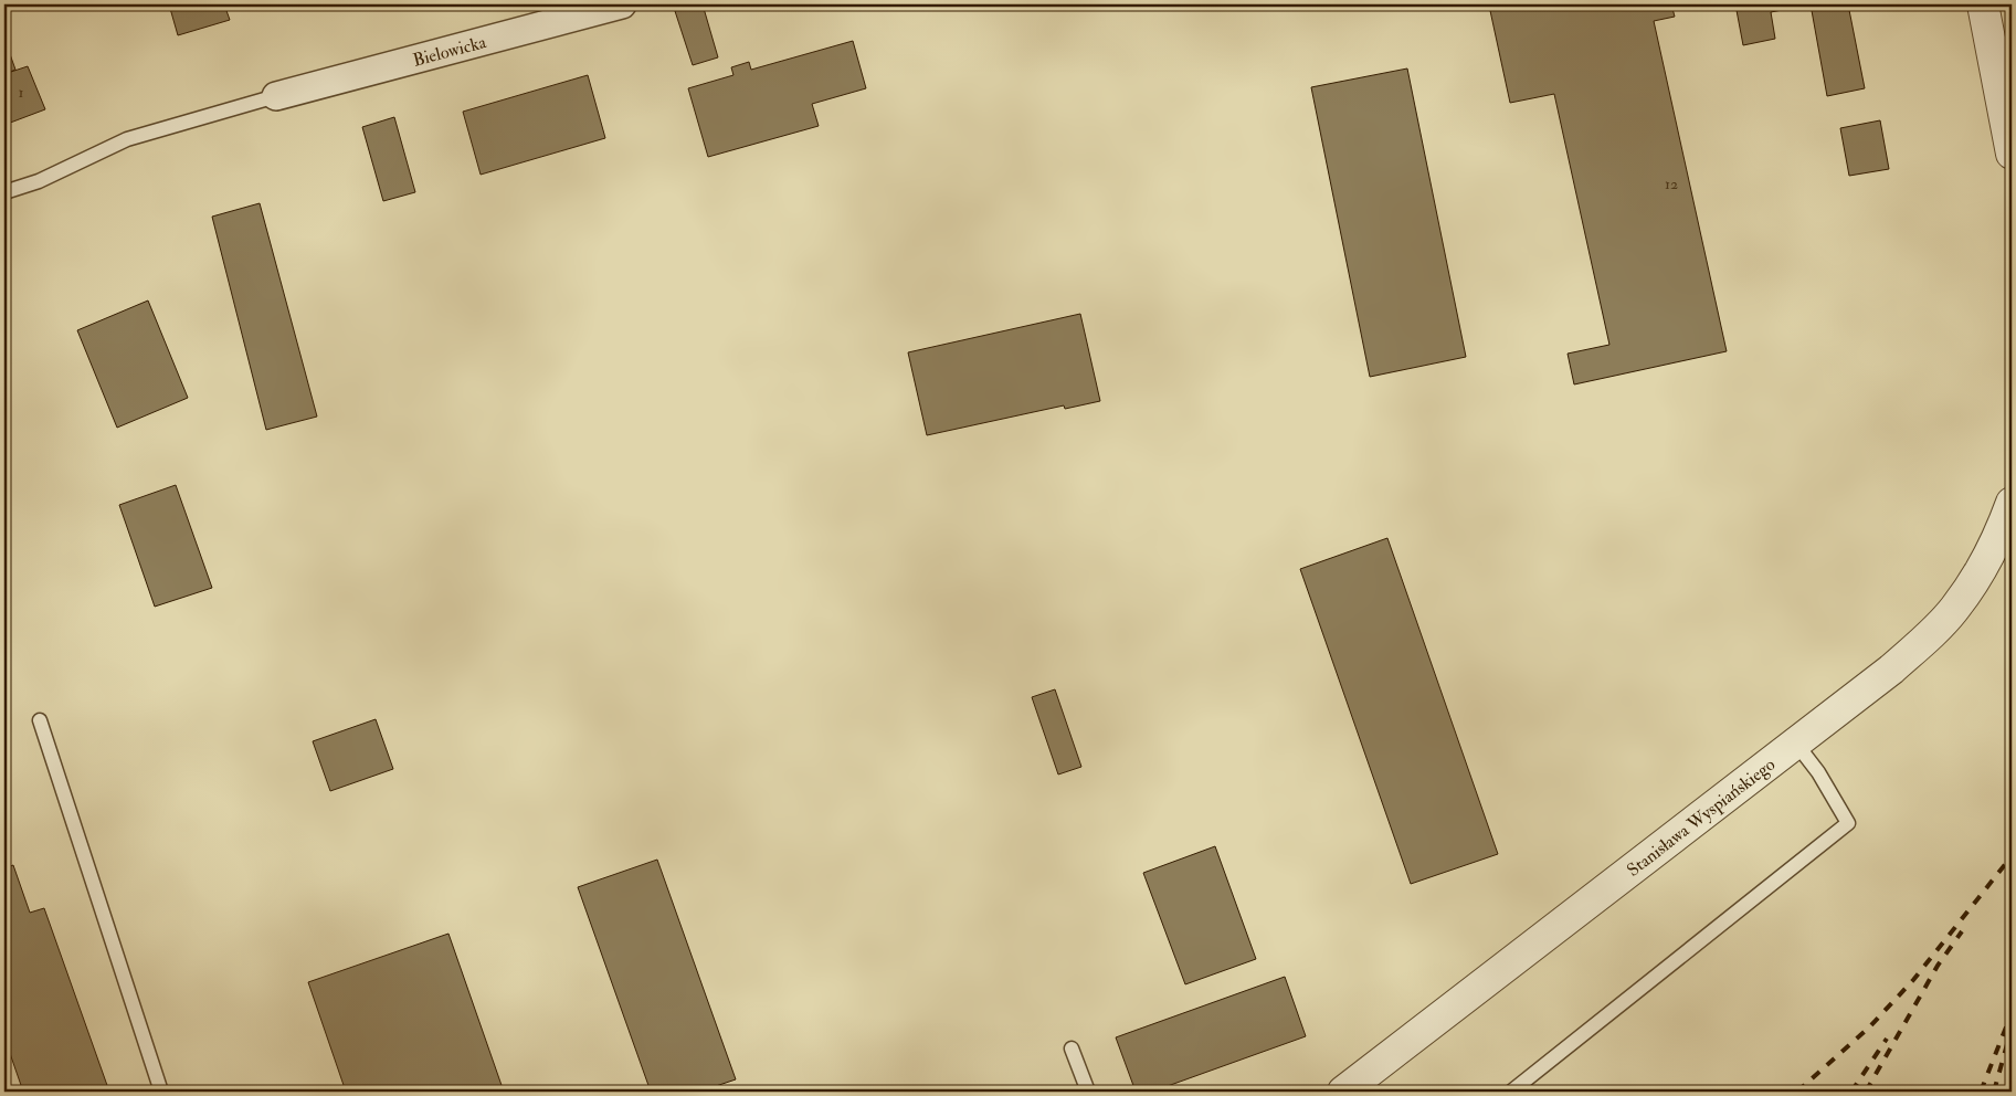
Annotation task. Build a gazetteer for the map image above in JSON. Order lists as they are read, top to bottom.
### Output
{
  "streets": {
    "street": ["Bielowicka", "Stanisława Wyspiańskiego"]
  },
  "house_numbers": ["1", "12"]
}
